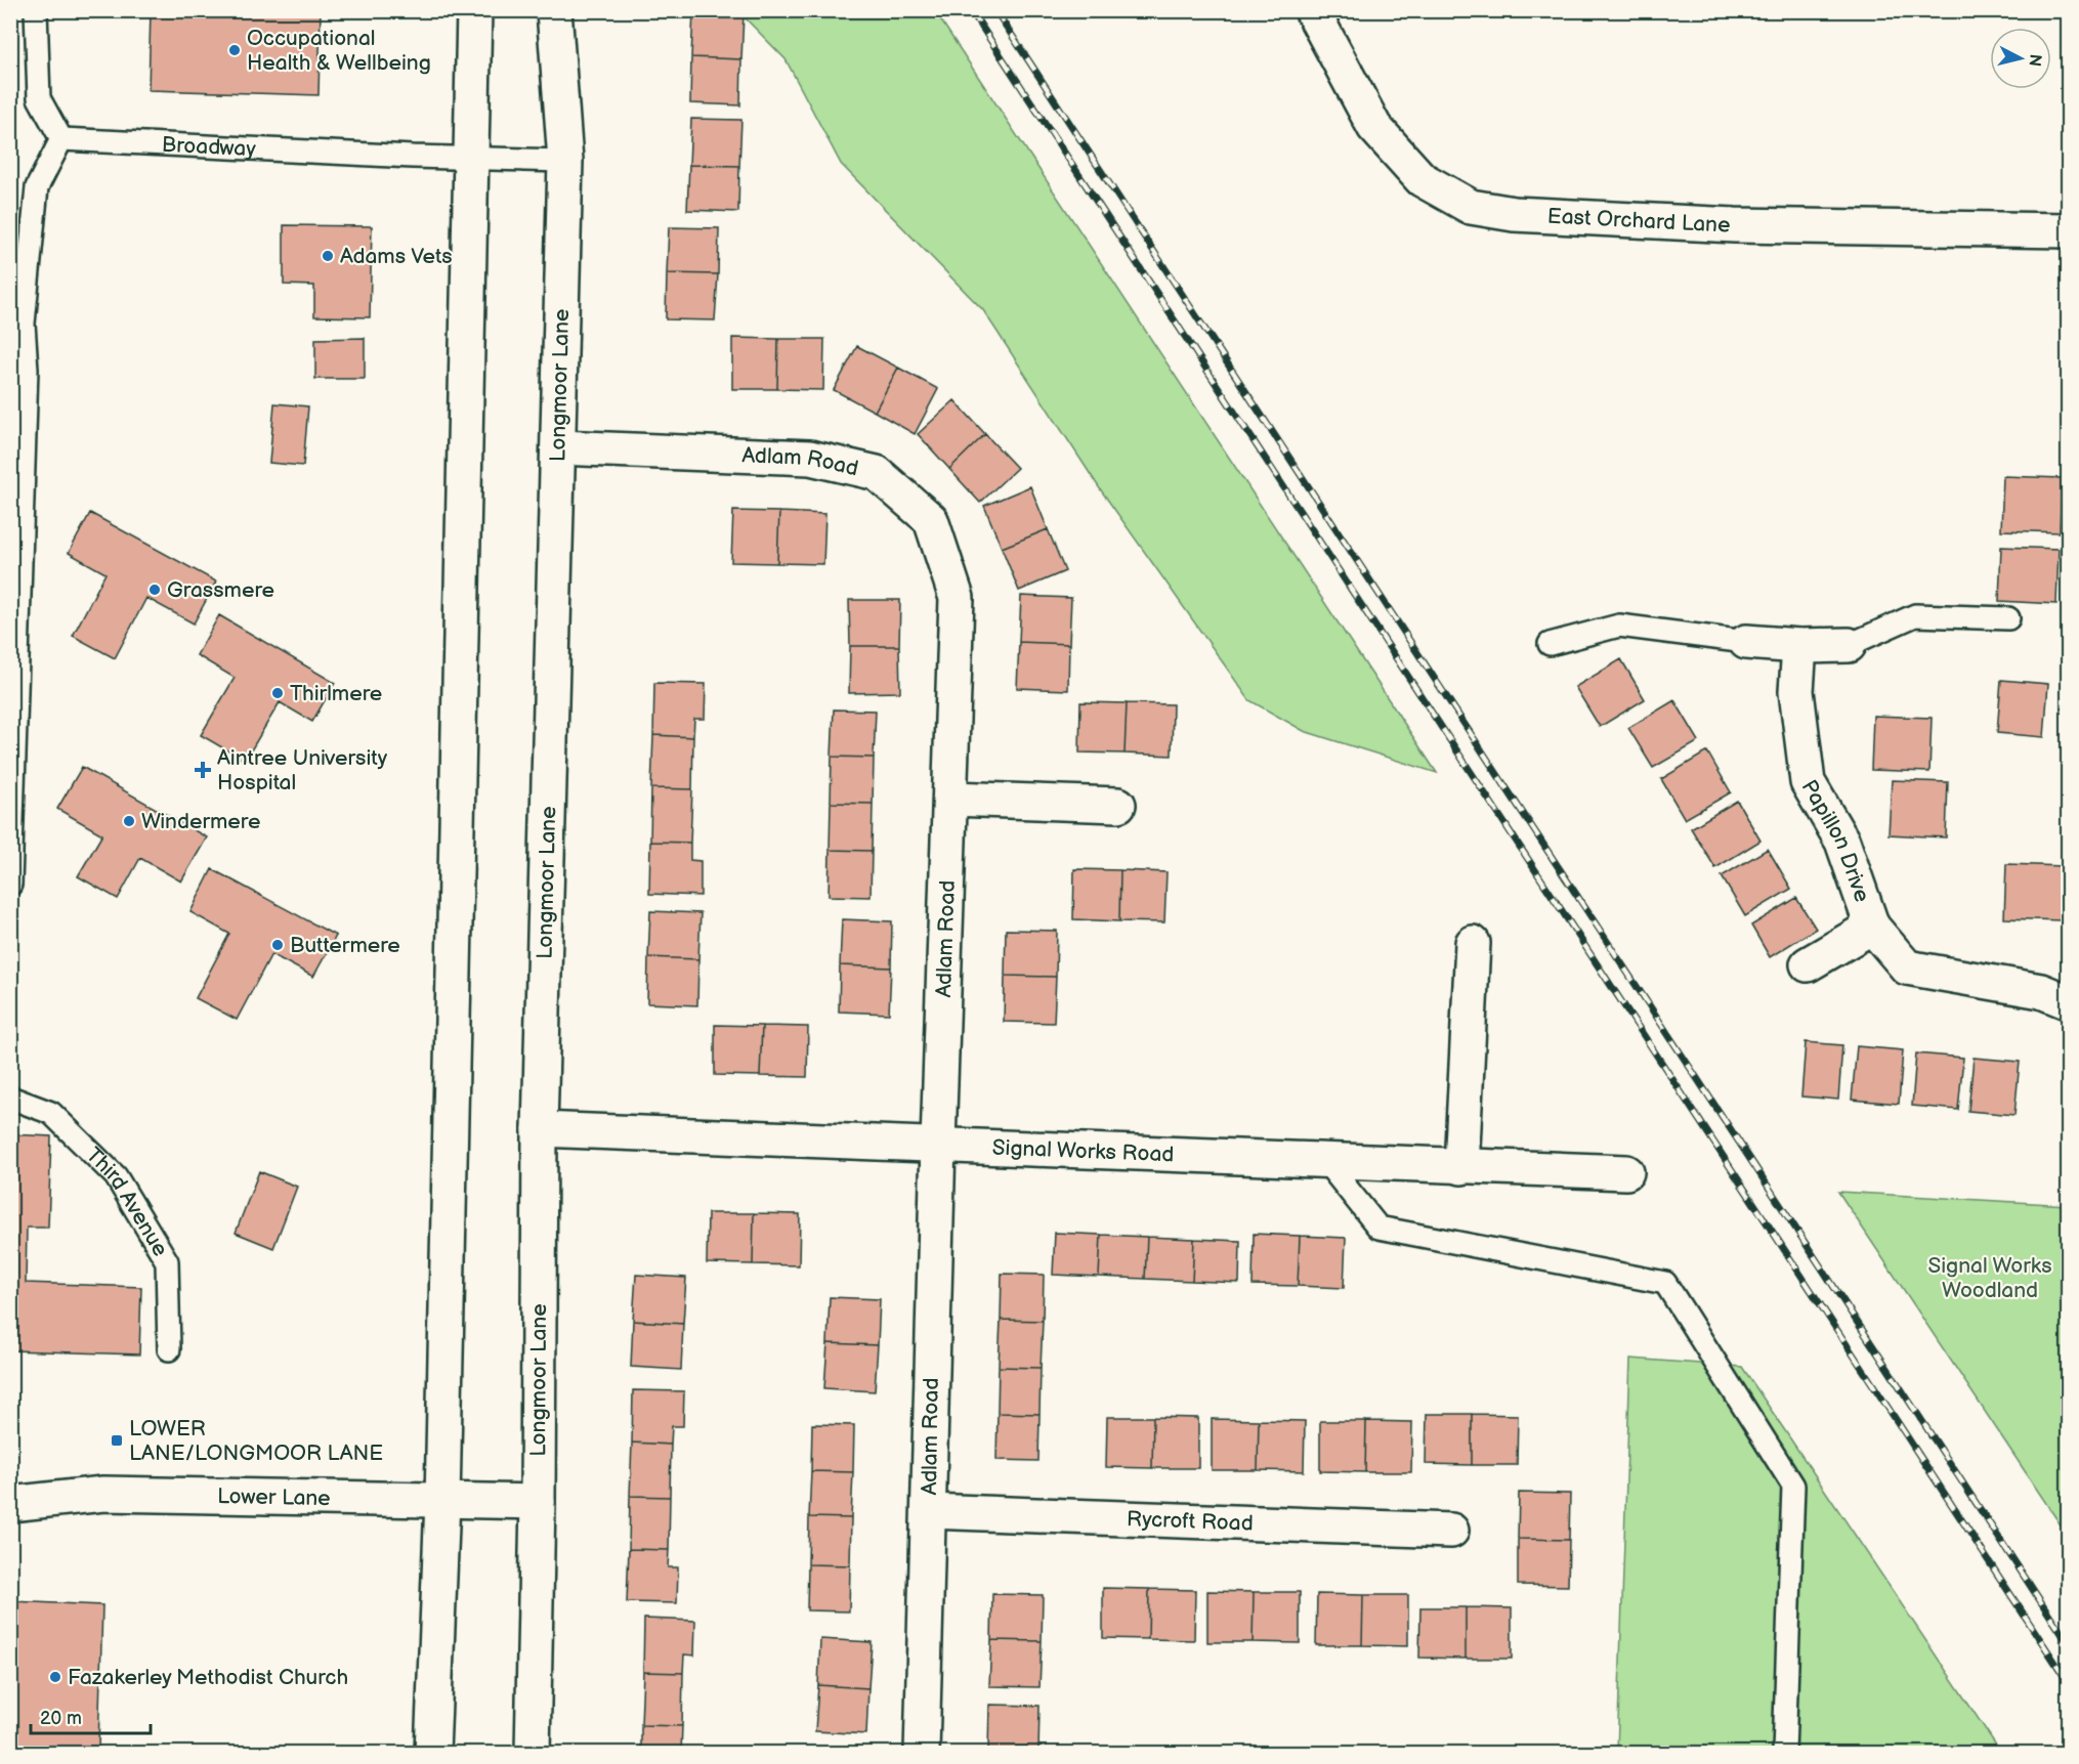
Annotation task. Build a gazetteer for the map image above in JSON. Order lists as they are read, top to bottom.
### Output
{
  "streets": {
    "street": [
      "East Orchard Lane",
      "Longmoor Lane",
      "Adlam Road",
      "Papillon Drive",
      "Signal Works Road",
      "Lower Lane",
      "Rycroft Road"
    ],
    "lane": ["Broadway", "Third Avenue"]
  },
  "crossings": [
    ["Broadway", "Longmoor Lane"],
    ["Longmoor Lane", "Adlam Road"],
    ["Longmoor Lane", "Signal Works Road"],
    ["Longmoor Lane", "Lower Lane"],
    ["Adlam Road", "Signal Works Road"],
    ["Adlam Road", "Rycroft Road"]
  ],
  "parks": ["Signal Works Woodland"],
  "places": {
    "other": [
      "Occupational Health & Wellbeing",
      "Adams Vets",
      "Grassmere",
      "Thirlmere",
      "Windermere",
      "Buttermere",
      "Fazakerley Methodist Church"
    ],
    "health": ["Aintree University Hospital"],
    "transit": ["LOWER LANE/LONGMOOR LANE"]
  },
  "scale_bar": "20 m",
  "north": "right"
}
